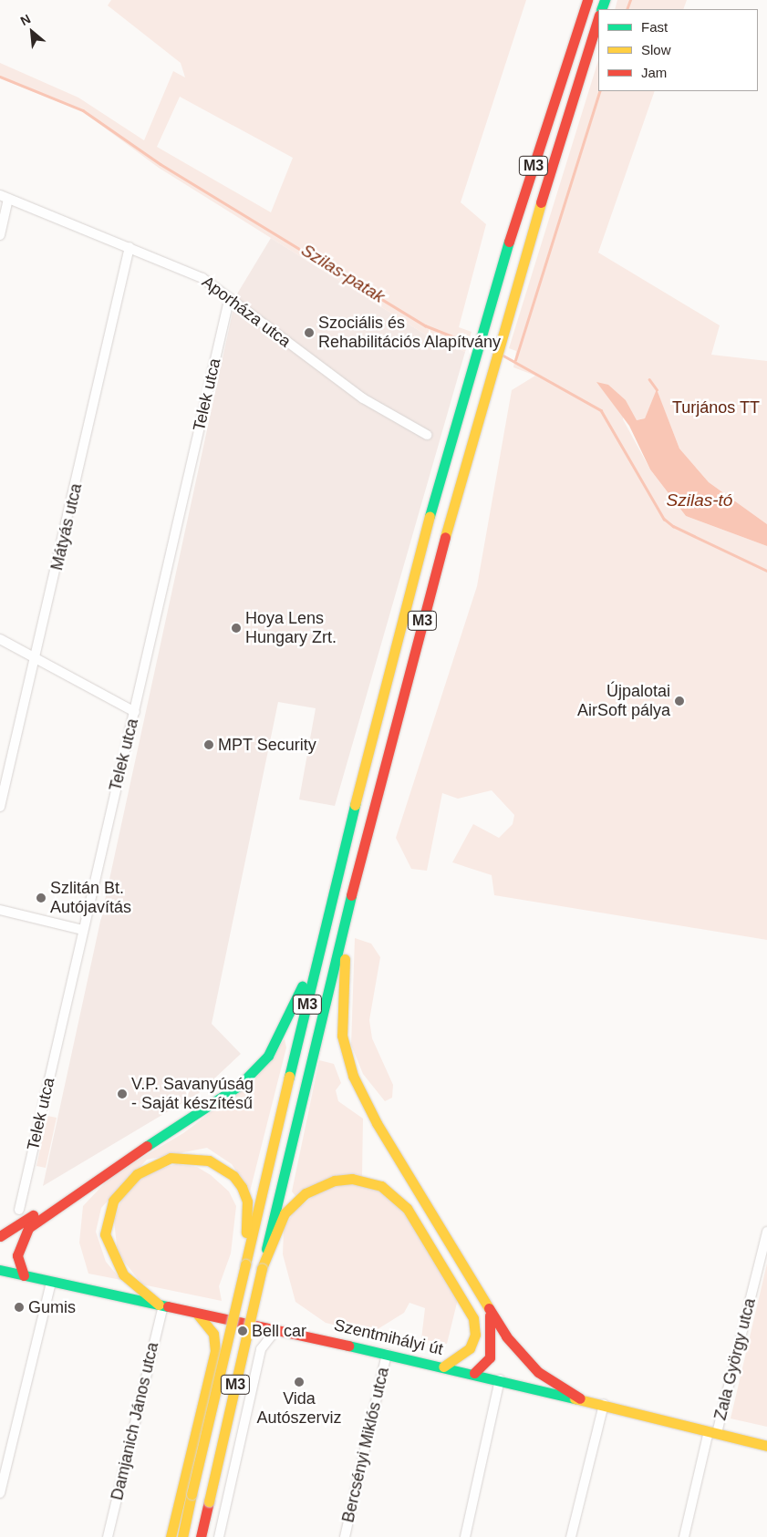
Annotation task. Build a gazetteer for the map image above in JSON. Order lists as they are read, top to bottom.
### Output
{
  "streets": {
    "main road": ["M3", "Szentmihályi út"],
    "street": [
      "Aporháza utca",
      "Telek utca",
      "Mátyás utca",
      "Zala György utca",
      "Damjanich János utca",
      "Bercsényi Miklós utca"
    ]
  },
  "crossings": [
    ["Aporháza utca", "Telek utca"],
    ["Aporháza utca", "Mátyás utca"],
    ["Szentmihályi út", "Zala György utca"],
    ["Szentmihályi út", "Damjanich János utca"],
    ["Szentmihályi út", "Bercsényi Miklós utca"]
  ],
  "water": ["Szilas-patak", "Szilas-tó"],
  "parks": ["Turjános TT"],
  "places": [
    "Szociális és Rehabilitációs Alapítvány",
    "Hoya Lens Hungary Zrt.",
    "Újpalotai AirSoft pálya",
    "MPT Security",
    "Szlitán Bt. Autójavítás",
    "V.P. Savanyúság - Saját készítésű",
    "Gumis",
    "Bell car",
    "Vida Autószerviz"
  ],
  "legend": ["Fast", "Slow", "Jam"],
  "north": "top left"
}
